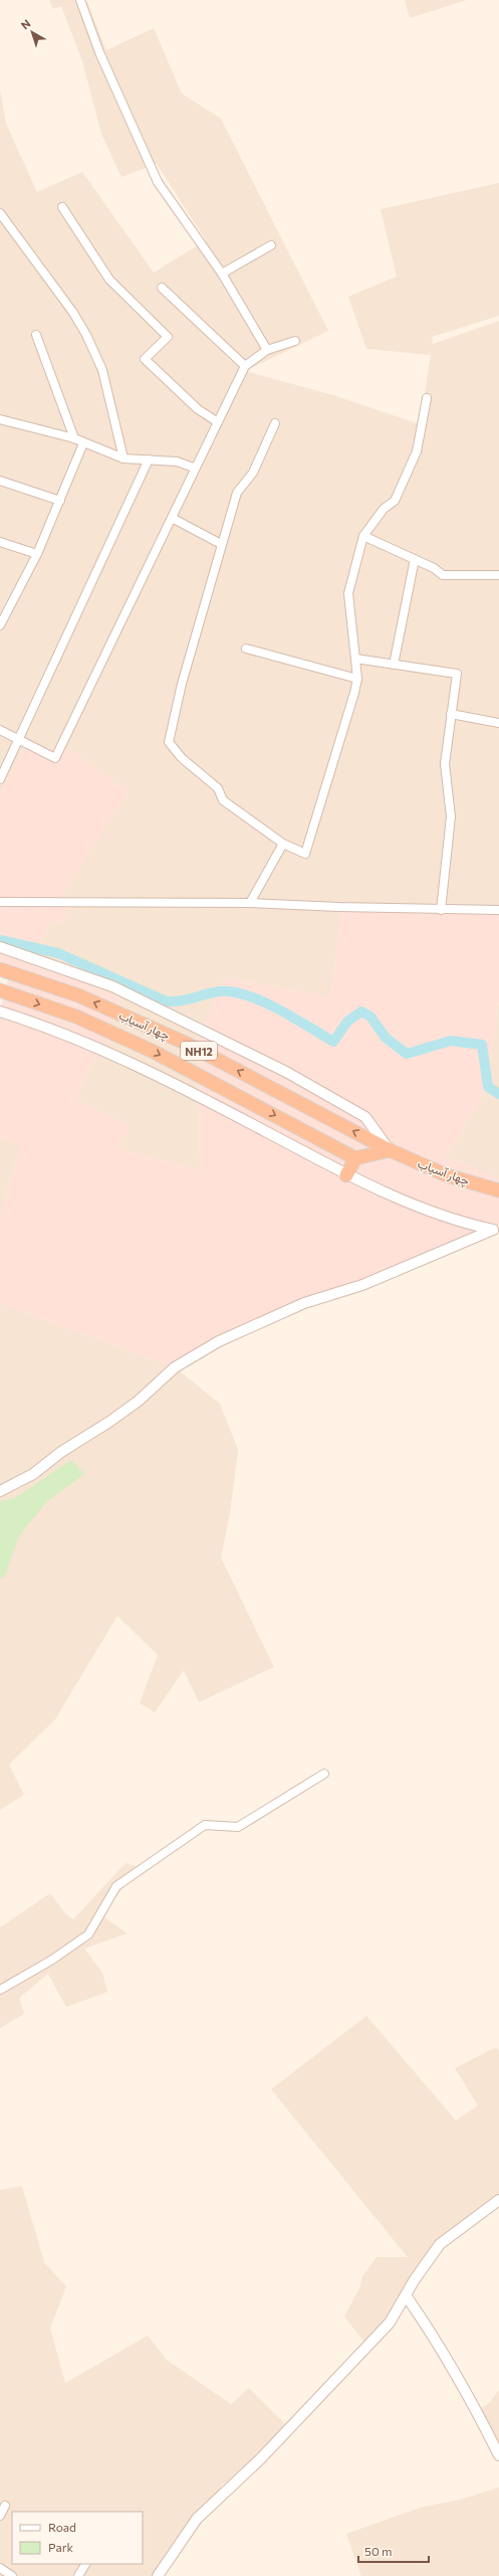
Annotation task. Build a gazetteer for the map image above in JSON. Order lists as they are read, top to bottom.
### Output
{
  "streets": {
    "highway": ["چهار آسیاب", "NH12"]
  },
  "legend": ["Road", "Park"],
  "scale_bar": "50 m",
  "north": "top left"
}
